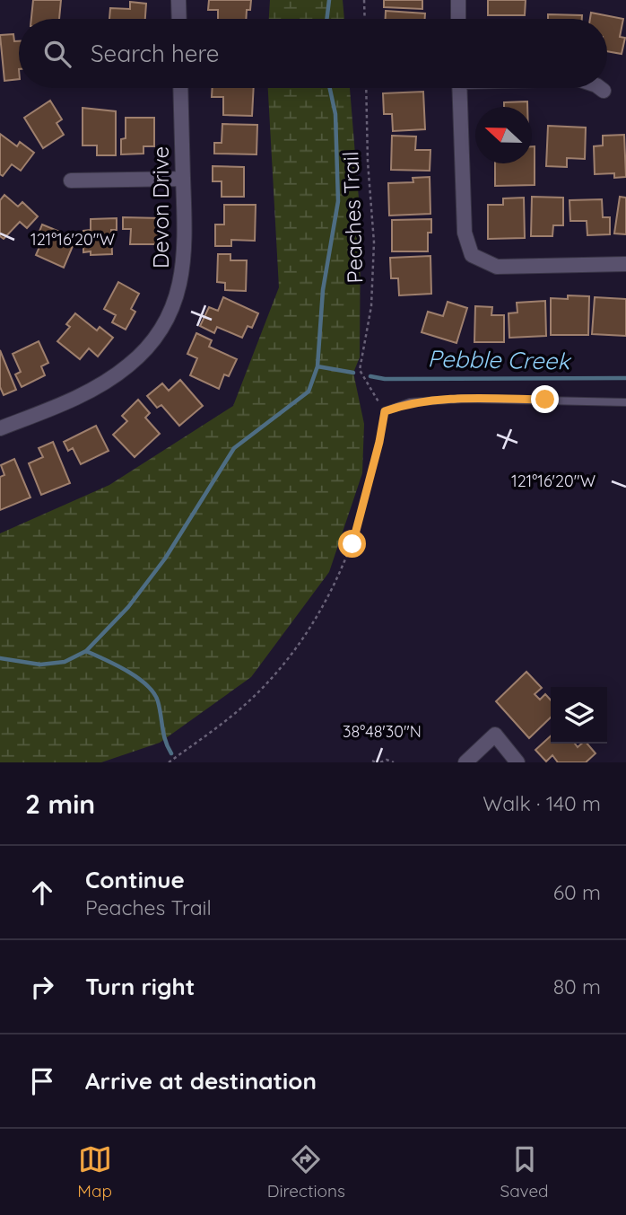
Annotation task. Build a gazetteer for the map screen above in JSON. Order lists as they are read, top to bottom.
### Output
{
  "streets": {
    "street": ["Devon Drive"],
    "path": ["Peaches Trail"]
  },
  "water": ["Pebble Creek"],
  "north": "left",
  "page": {
    "search": "Search here",
    "heading": ["2 min", "Walk · 140 m"],
    "list": [
      ["Continue", "Peaches Trail", "60 m"],
      ["Turn right", "80 m"],
      "Arrive at destination"
    ],
    "nav": ["Map", "Directions", "Saved"]
  },
  "coordinates": ["121°16'20\"W", "38°48'30\"N"]
}
